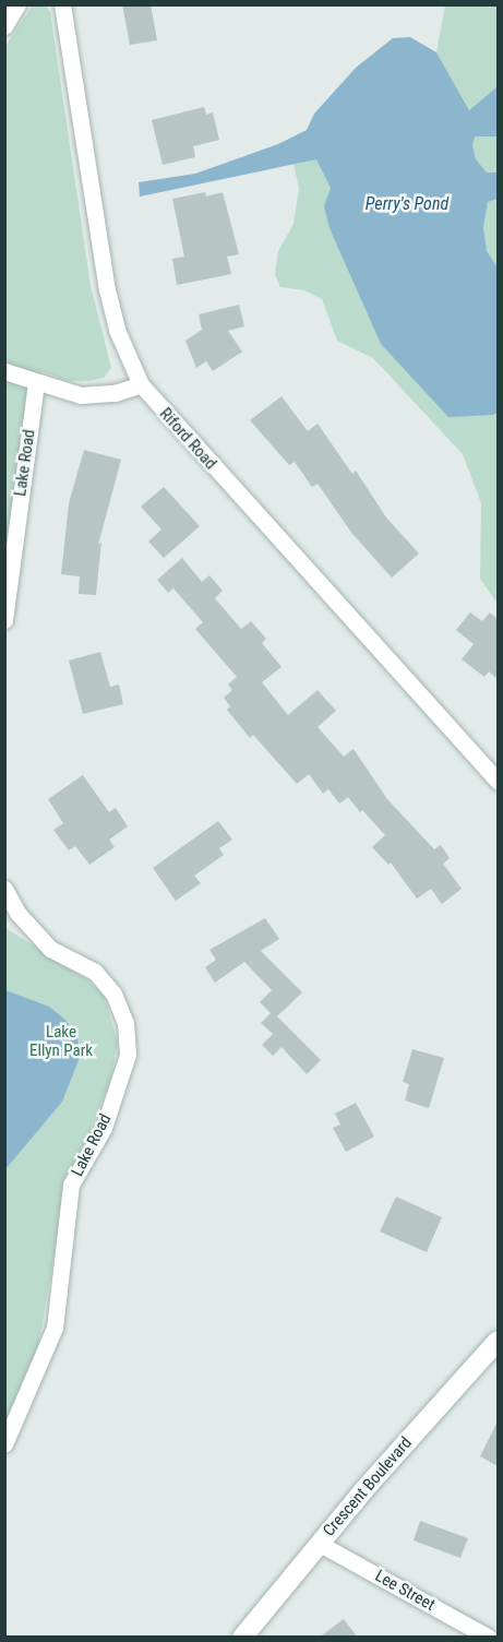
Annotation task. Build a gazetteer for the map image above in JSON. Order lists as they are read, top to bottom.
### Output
{
  "streets": {
    "street": [
      "Riford Road",
      "Lake Road",
      "Crescent Boulevard",
      "Lee Street"
    ]
  },
  "crossings": [
    ["Crescent Boulevard", "Lee Street"]
  ],
  "water": ["Perry's Pond"],
  "parks": ["Lake Ellyn Park"]
}
